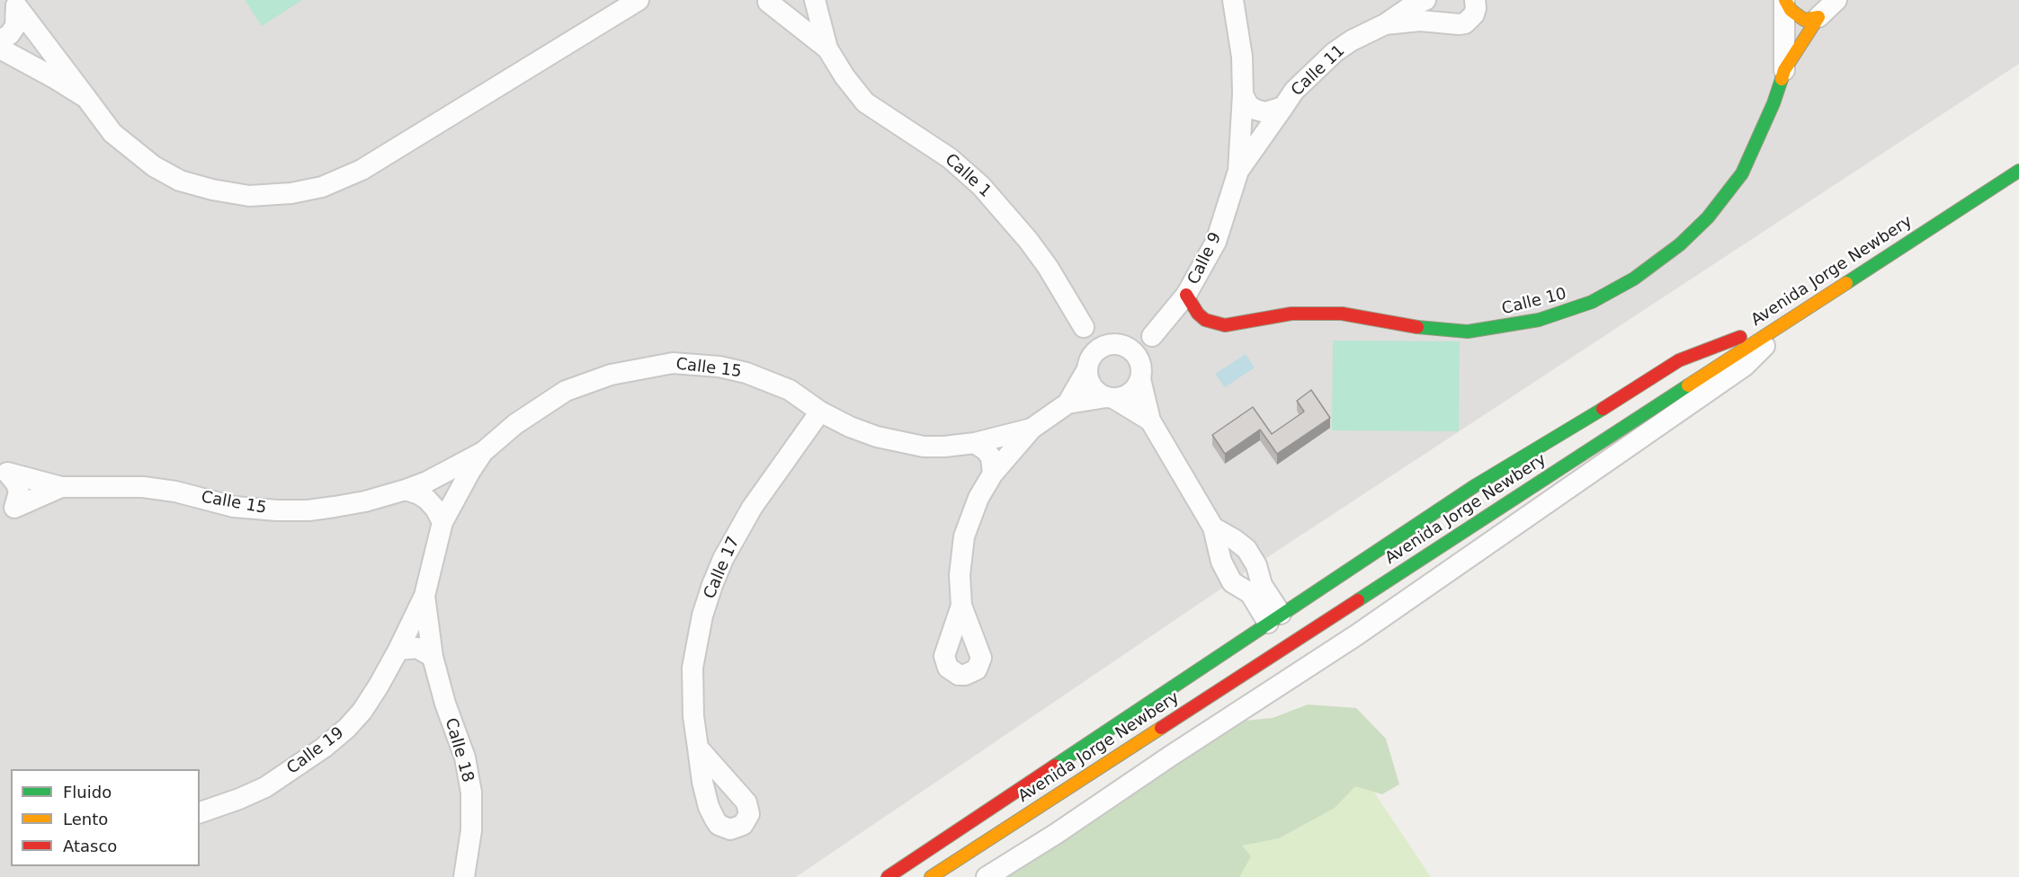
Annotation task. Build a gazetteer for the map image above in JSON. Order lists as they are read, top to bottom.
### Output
{
  "streets": {
    "street": [
      "Calle 11",
      "Calle 1",
      "Calle 9",
      "Avenida Jorge Newbery",
      "Calle 10",
      "Calle 15",
      "Calle 17",
      "Calle 18",
      "Calle 19"
    ]
  },
  "crossings": [
    ["Calle 11", "Calle 9"],
    ["Calle 9", "Calle 10"],
    ["Calle 15", "Calle 17"],
    ["Calle 18", "Calle 19"]
  ],
  "legend": ["Fluido", "Lento", "Atasco"]
}
